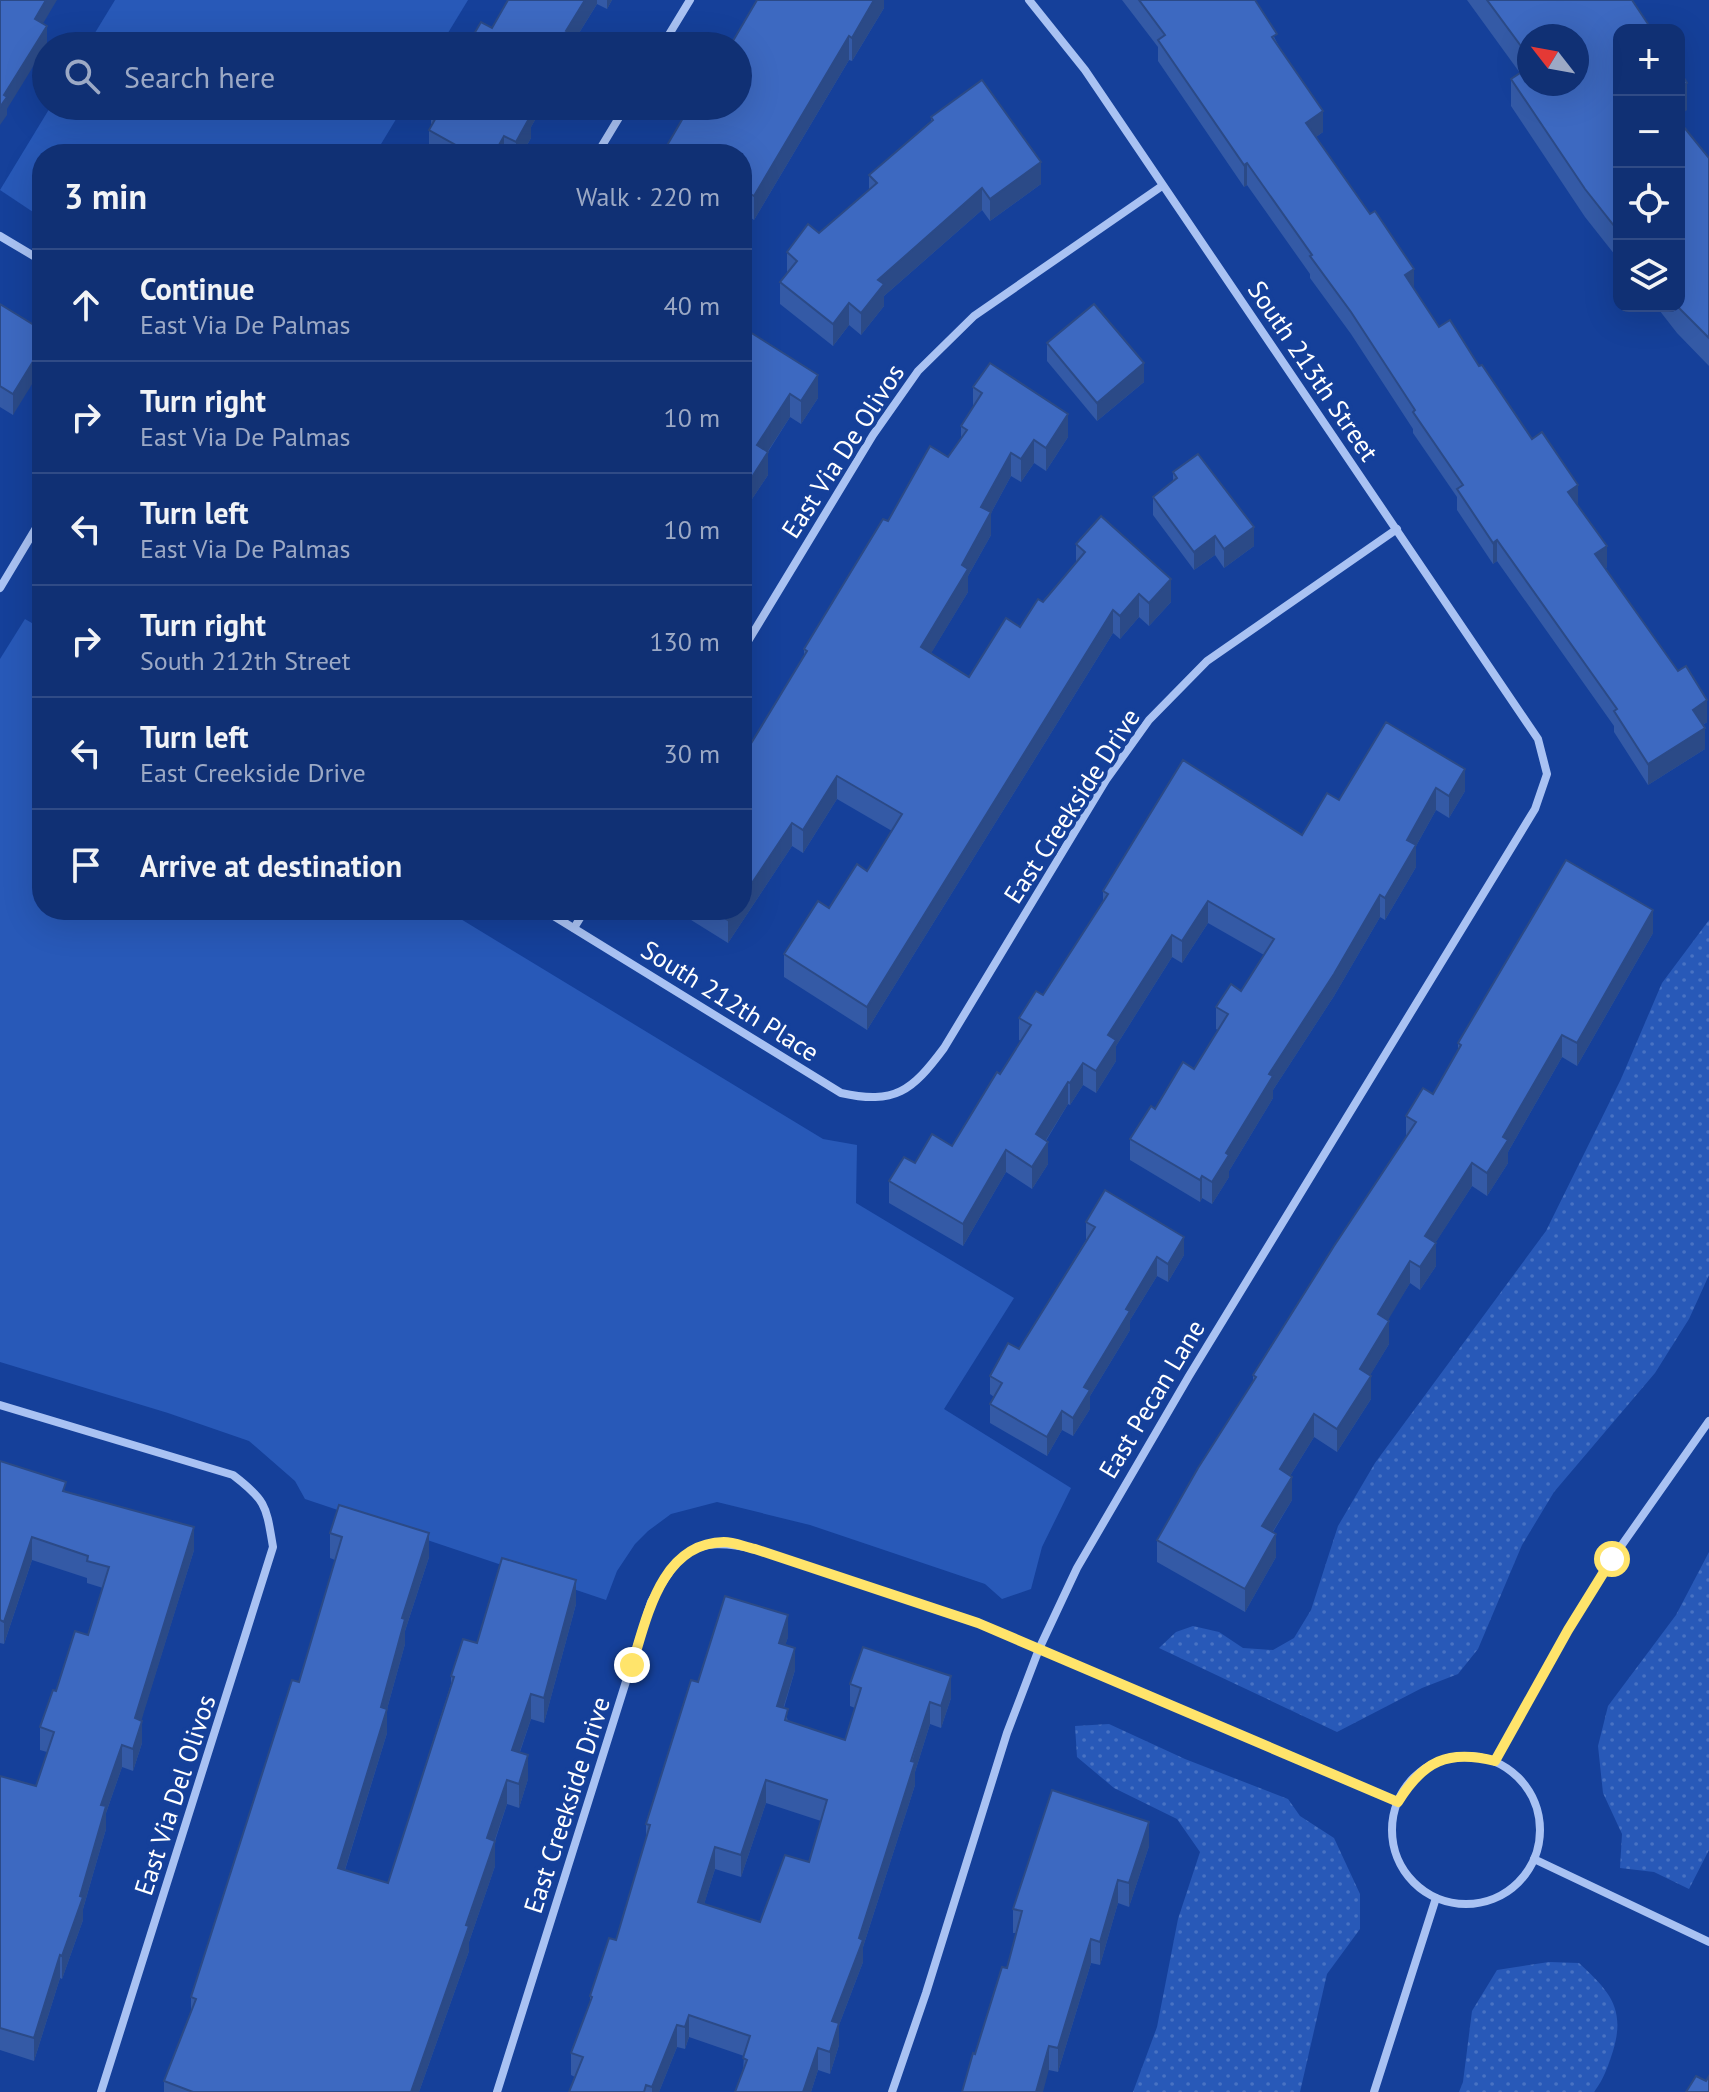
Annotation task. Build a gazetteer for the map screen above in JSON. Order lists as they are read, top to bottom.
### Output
{
  "streets": {
    "street": [
      "South 213th Street",
      "East Via De Olivos",
      "East Creekside Drive",
      "South 212th Place",
      "East Pecan Lane",
      "East Via Del Olivos"
    ]
  },
  "crossings": [
    ["South 213th Street", "East Via De Olivos"],
    ["South 213th Street", "East Creekside Drive"],
    ["South 213th Street", "East Pecan Lane"],
    ["East Creekside Drive", "South 212th Place"],
    ["East Creekside Drive", "East Pecan Lane"]
  ],
  "north": "top left",
  "page": {
    "map_buttons": ["+", "−"],
    "search": "Search here",
    "heading": ["3 min", "Walk · 220 m"],
    "list": [
      ["Continue", "East Via De Palmas", "40 m"],
      ["Turn right", "East Via De Palmas", "10 m"],
      ["Turn left", "East Via De Palmas", "10 m"],
      ["Turn right", "South 212th Street", "130 m"],
      ["Turn left", "East Creekside Drive", "30 m"],
      "Arrive at destination"
    ]
  }
}
